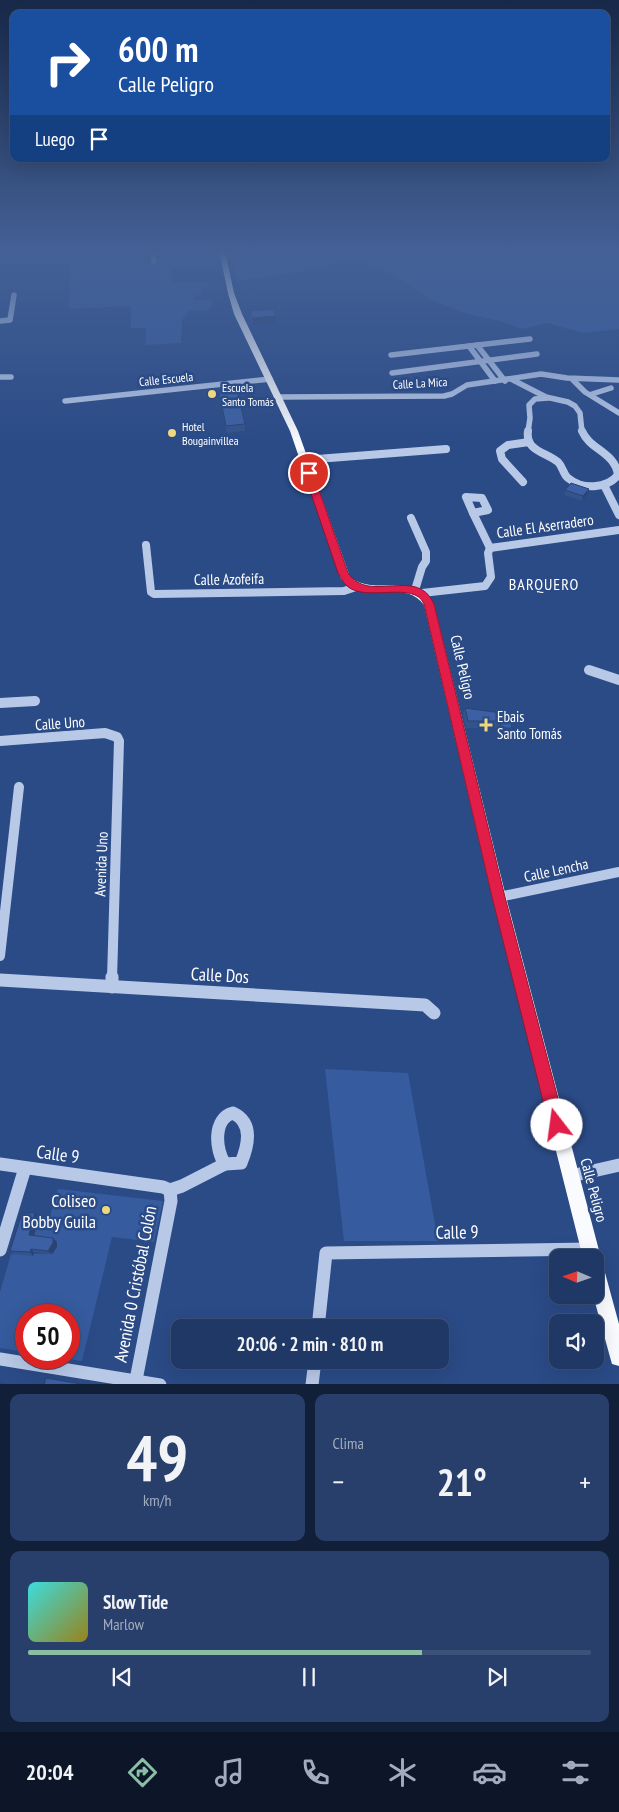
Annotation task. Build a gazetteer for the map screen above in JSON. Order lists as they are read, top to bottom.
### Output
{
  "streets": {
    "main road": ["Calle Peligro"],
    "street": [
      "Calle Escuela",
      "Calle La Mica",
      "Calle El Aserradero",
      "Calle Azofeifa",
      "Calle Uno",
      "Avenida Uno",
      "Calle Lencha",
      "Calle Dos",
      "Calle 9",
      "Avenida 0 Cristóbal Colón"
    ]
  },
  "crossings": [
    ["Calle El Aserradero", "Calle Peligro"],
    ["Calle Peligro", "Calle Lencha"],
    ["Calle Uno", "Avenida Uno"],
    ["Avenida Uno", "Calle Dos"],
    ["Calle 9", "Avenida 0 Cristóbal Colón"]
  ],
  "districts": ["BARQUERO"],
  "places": {
    "other": ["Escuela Santo Tomás", "Hotel Bougainvillea", "Coliseo Bobby Guila"],
    "health": ["Ebais Santo Tomás"]
  },
  "north": "left",
  "page": {
    "turn": ["600 m", "Calle Peligro"],
    "then": "Luego",
    "limit": "50",
    "trip": "20:06 · 2 min · 810 m",
    "tile": [
      ["49", "km/h"],
      "Clima"
    ],
    "heat": ["−", "21°", "+"],
    "song": ["Slow Tide", "Marlow"],
    "tabs": "20:04"
  }
}
